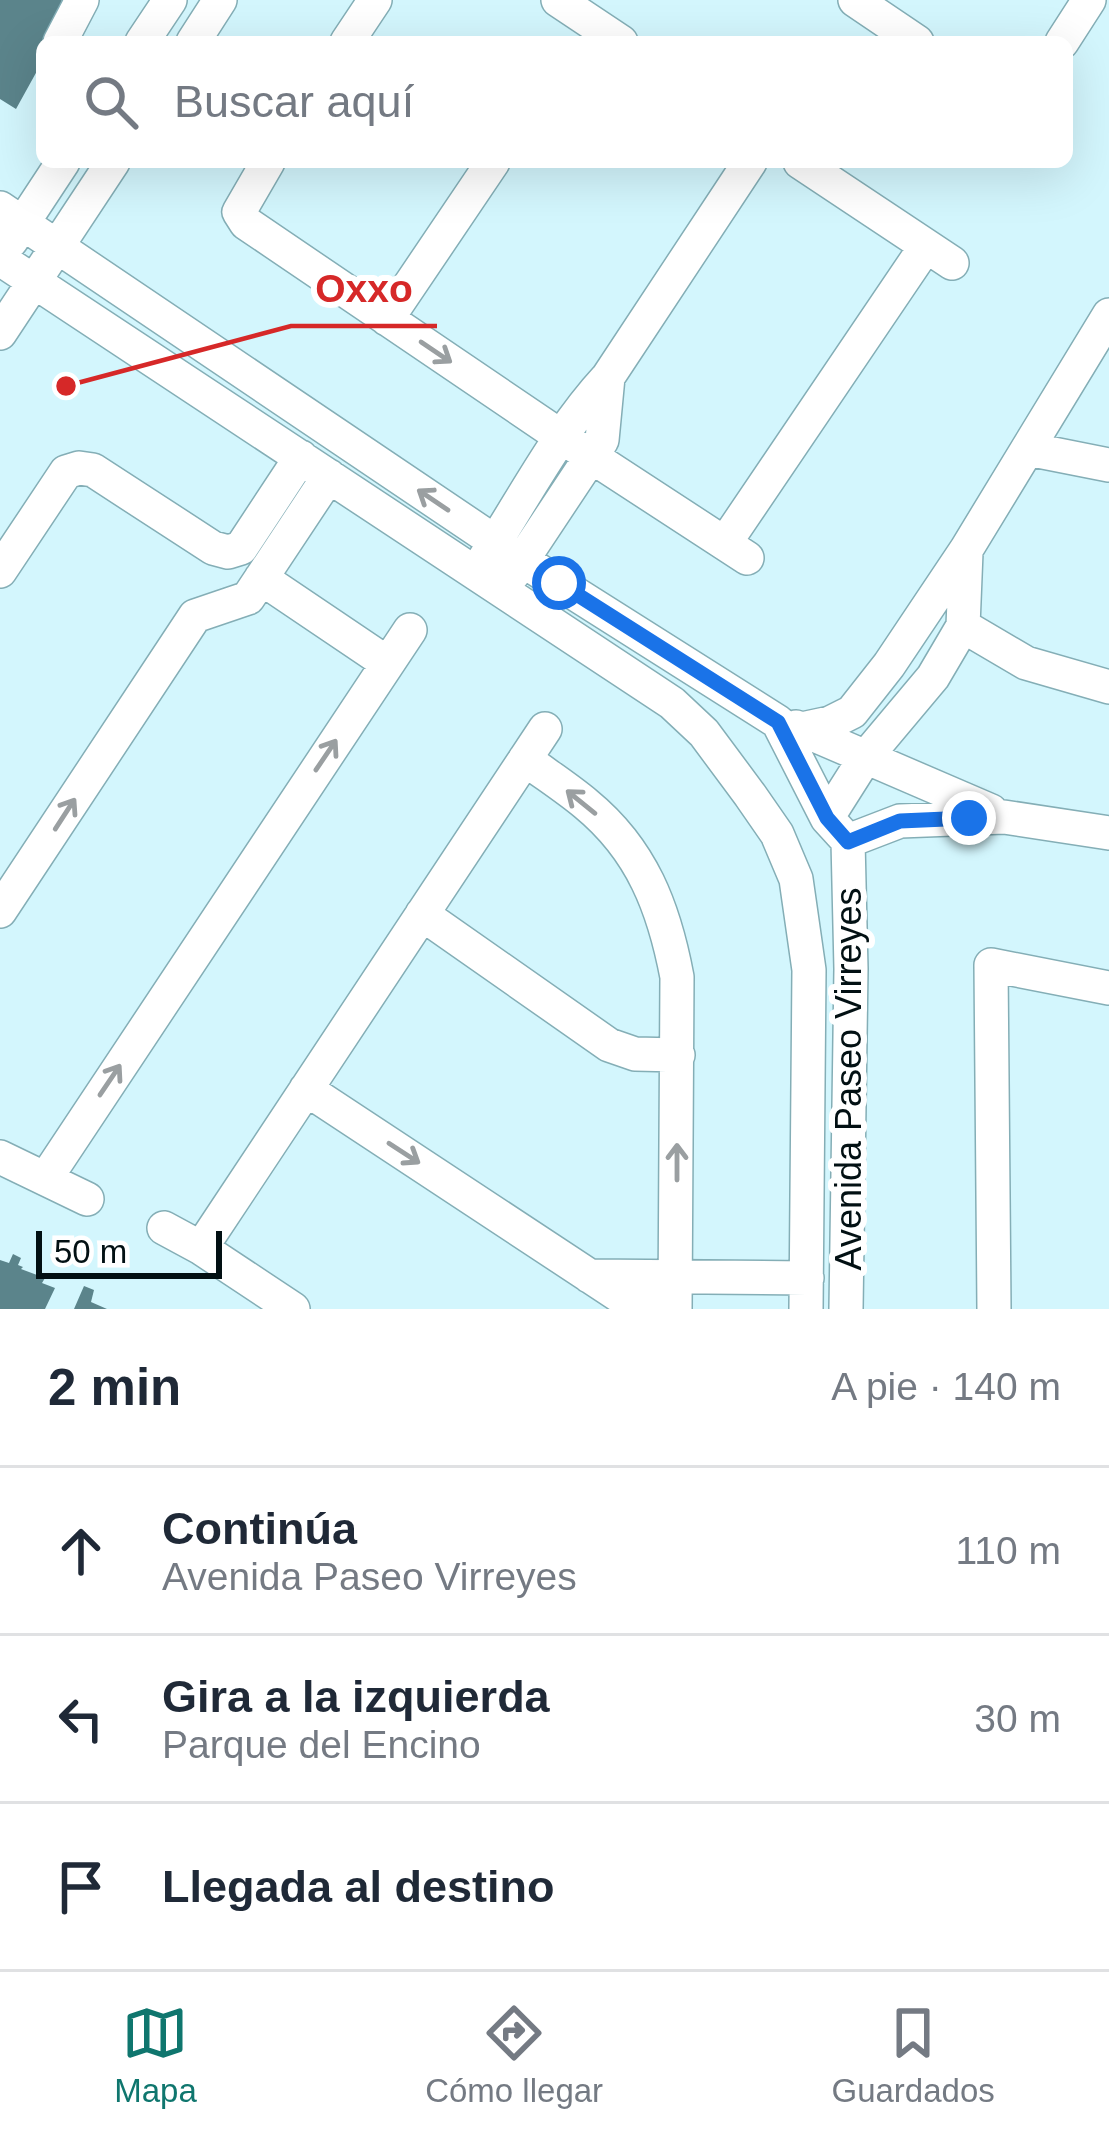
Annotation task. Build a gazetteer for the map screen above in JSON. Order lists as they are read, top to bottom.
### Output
{
  "streets": {
    "street": ["Avenida Paseo Virreyes"]
  },
  "places": ["Oxxo"],
  "scale_bar": "50 m",
  "page": {
    "search": "Buscar aquí",
    "scale": "50 m",
    "heading": ["2 min", "A pie · 140 m"],
    "list": [
      ["Continúa", "Avenida Paseo Virreyes", "110 m"],
      ["Gira a la izquierda", "Parque del Encino", "30 m"],
      "Llegada al destino"
    ],
    "nav": ["Mapa", "Cómo llegar", "Guardados"]
  }
}
